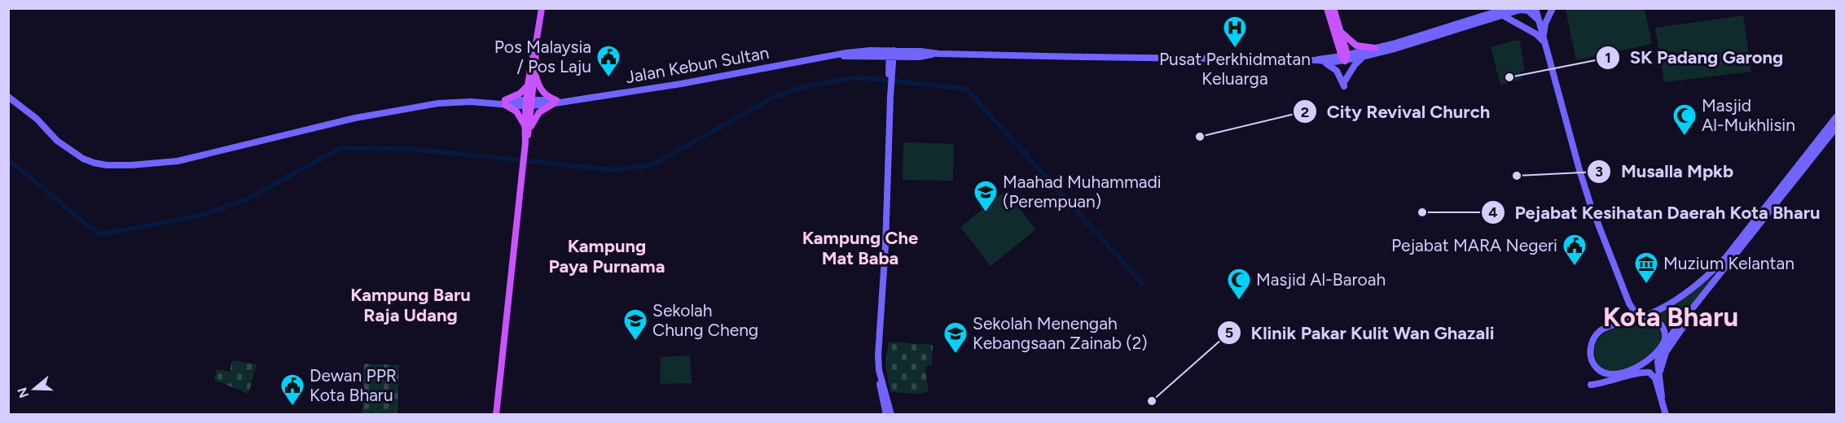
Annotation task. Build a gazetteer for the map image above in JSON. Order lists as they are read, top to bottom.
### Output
{
  "streets": {
    "main road": ["Jalan Kebun Sultan"]
  },
  "districts": [
    "Kampung Che Mat Baba",
    "Kampung Paya Purnama",
    "Kampung Baru Raja Udang",
    "Kota Bharu"
  ],
  "places": {
    "hospital": ["Pusat Perkhidmatan Keluarga"],
    "other": [
      "SK Padang Garong",
      "City Revival Church",
      "Musalla Mpkb",
      "Pejabat Kesihatan Daerah Kota Bharu",
      "Klinik Pakar Kulit Wan Ghazali"
    ],
    "public building": ["Pos Malaysia / Pos Laju", "Pejabat MARA Negeri", "Dewan PPR Kota Bharu"],
    "mosque": ["Masjid Al-Mukhlisin", "Masjid Al-Baroah"],
    "school or university": ["Maahad Muhammadi (Perempuan)", "Sekolah Chung Cheng", "Sekolah Menengah Kebangsaan Zainab (2)"],
    "museum": ["Muzium Kelantan"]
  },
  "north": "left"
}
